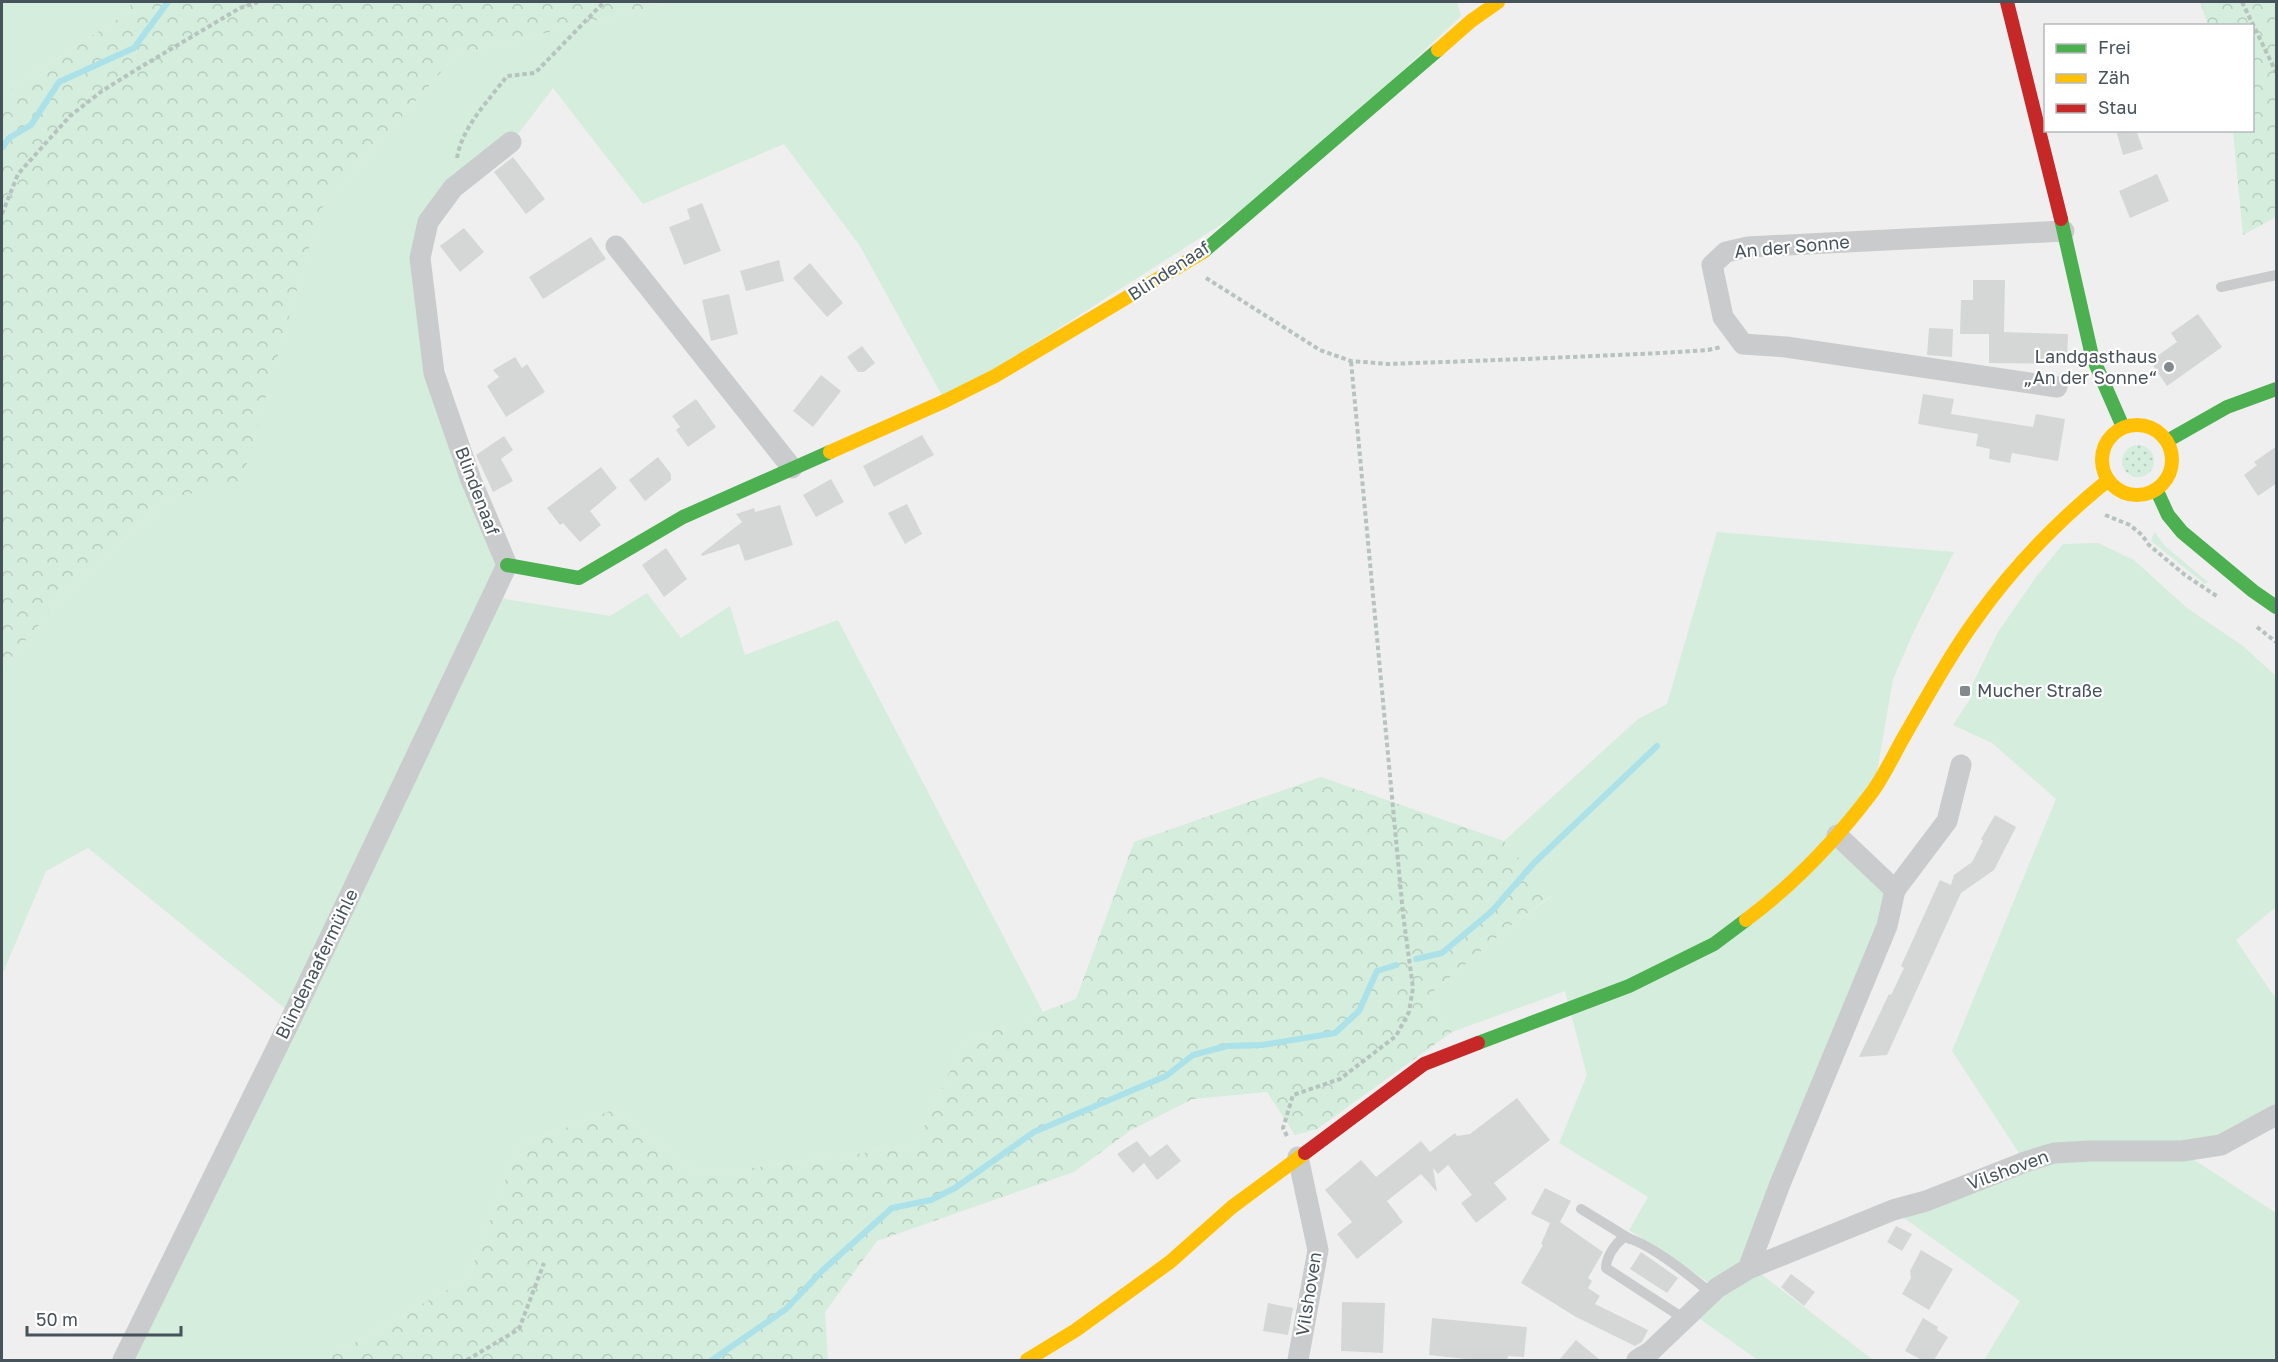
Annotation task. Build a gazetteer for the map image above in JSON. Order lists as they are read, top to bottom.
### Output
{
  "streets": {
    "main road": ["Blindenaaf"],
    "street": ["An der Sonne", "Blindenaafermühle", "Vilshoven"]
  },
  "crossings": [
    ["Blindenaaf", "Blindenaafermühle"]
  ],
  "places": {
    "other": ["Landgasthaus „An der Sonne“"],
    "transit": ["Mucher Straße"]
  },
  "legend": ["Frei", "Zäh", "Stau"],
  "scale_bar": "50 m"
}
